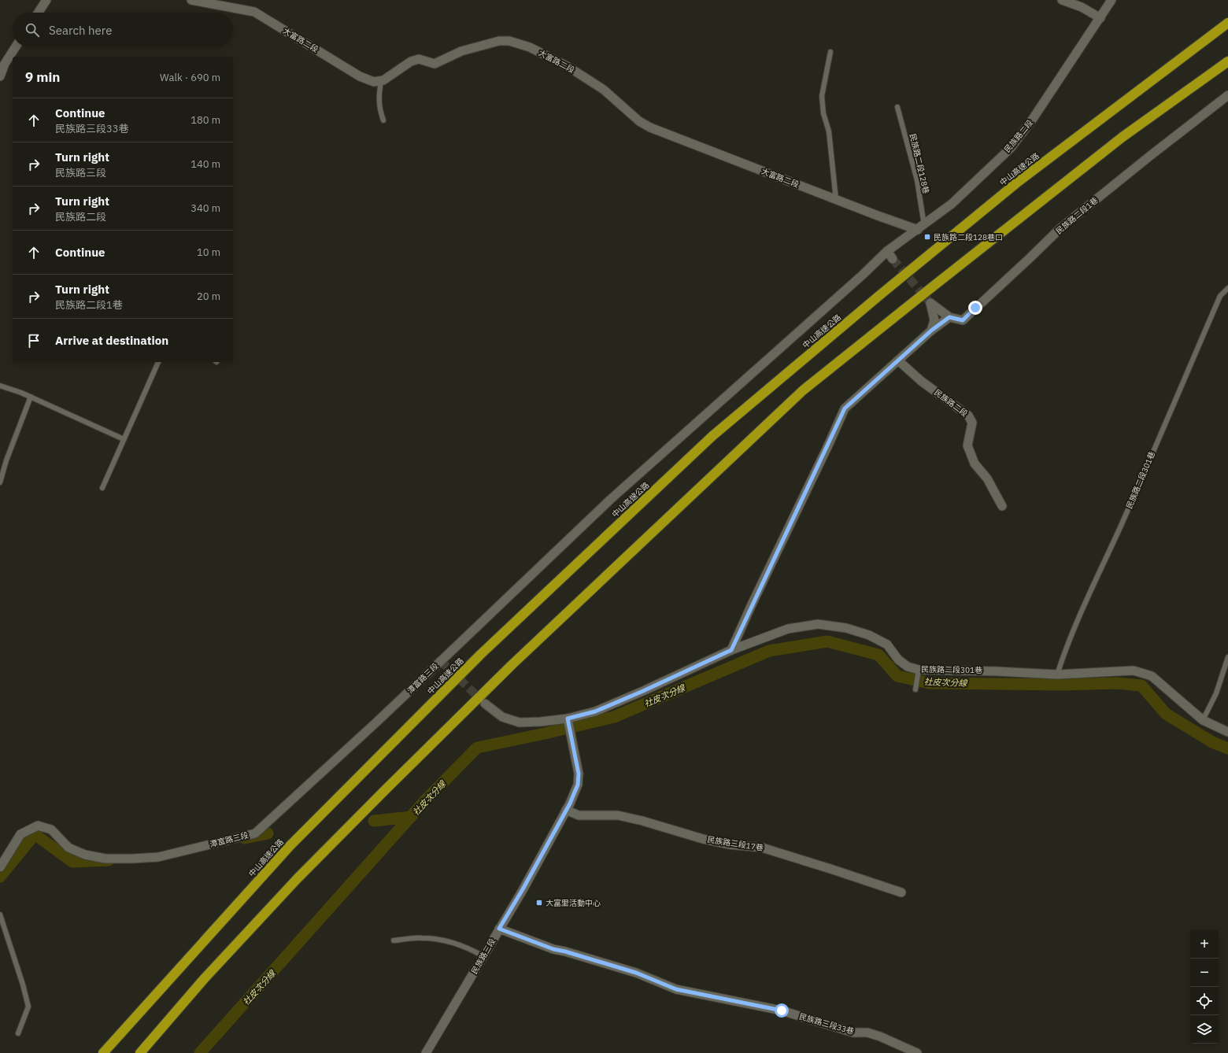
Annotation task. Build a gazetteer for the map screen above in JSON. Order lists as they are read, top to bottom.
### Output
{
  "streets": {
    "highway": ["中山高速公路"],
    "street": [
      "大富路二段",
      "民族路二段",
      "民族路二段1巷",
      "民族路二段301巷",
      "潭富路三段",
      "民族路三段17巷",
      "民族路三段",
      "民族路三段33巷"
    ],
    "lane": ["民族路二段128巷"]
  },
  "crossings": [
    ["大富路二段", "民族路二段"],
    ["大富路二段", "民族路二段128巷"],
    ["民族路二段", "民族路二段128巷"],
    ["民族路二段", "潭富路三段"],
    ["民族路三段17巷", "民族路三段"],
    ["民族路三段", "民族路三段33巷"]
  ],
  "water": ["社皮次分線"],
  "places": {
    "transit": ["民族路二段128巷口", "大富里活動中心"]
  },
  "page": {
    "search": "Search here",
    "heading": ["9 min", "Walk · 690 m"],
    "list": [
      ["Continue", "民族路三段33巷", "180 m"],
      ["Turn right", "民族路三段", "140 m"],
      ["Turn right", "民族路二段", "340 m"],
      ["Continue", "10 m"],
      ["Turn right", "民族路二段1巷", "20 m"],
      "Arrive at destination"
    ],
    "map_buttons": ["+", "−"]
  }
}
